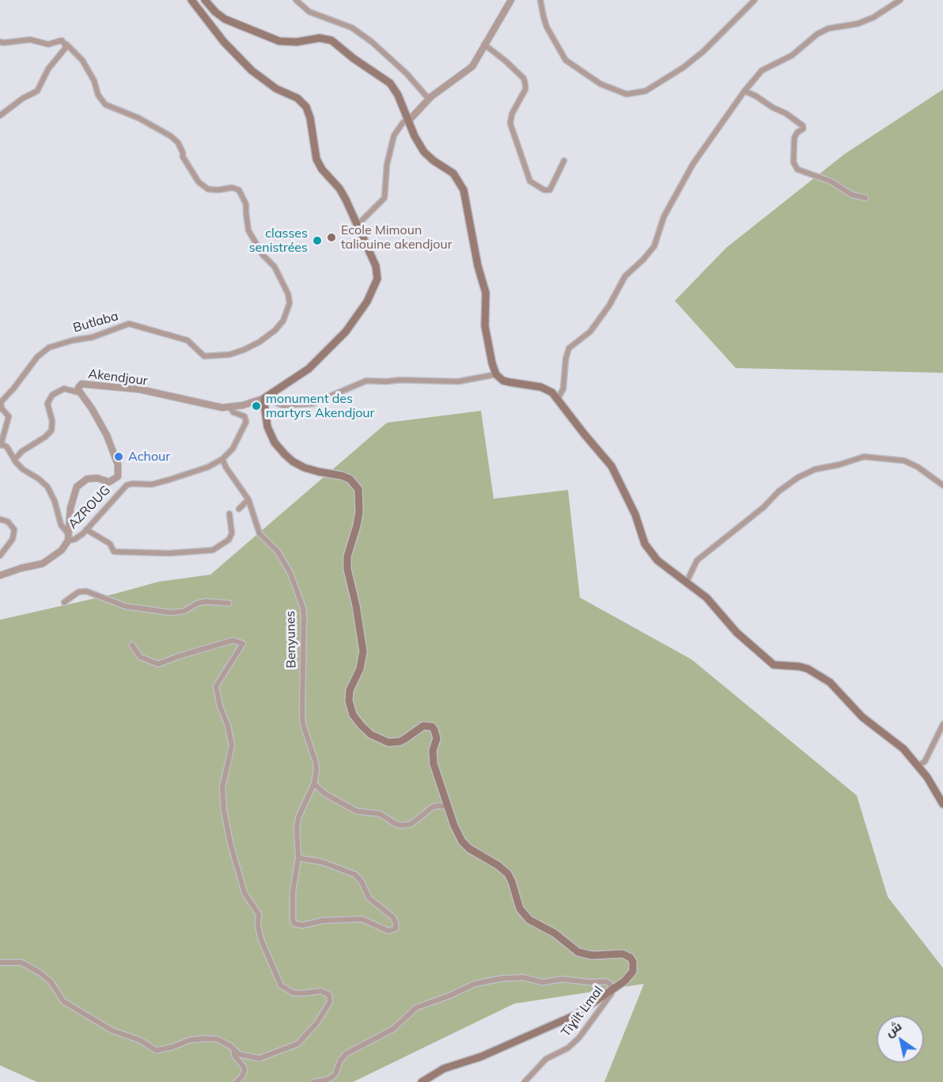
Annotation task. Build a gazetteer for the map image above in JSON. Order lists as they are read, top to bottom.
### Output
{
  "streets": {
    "street": [
      "Butlaba",
      "Akendjour",
      "AZROUG",
      "Benyunes",
      "Tiɣilt Lmal"
    ]
  },
  "crossings": [
    ["Akendjour", "AZROUG"],
    ["AZROUG", "Benyunes"]
  ],
  "places": [
    "Ecole Mimoun taliouine akendjour",
    "classes senistrées",
    "monument des martyrs Akendjour",
    "Achour"
  ],
  "north": "top left"
}
